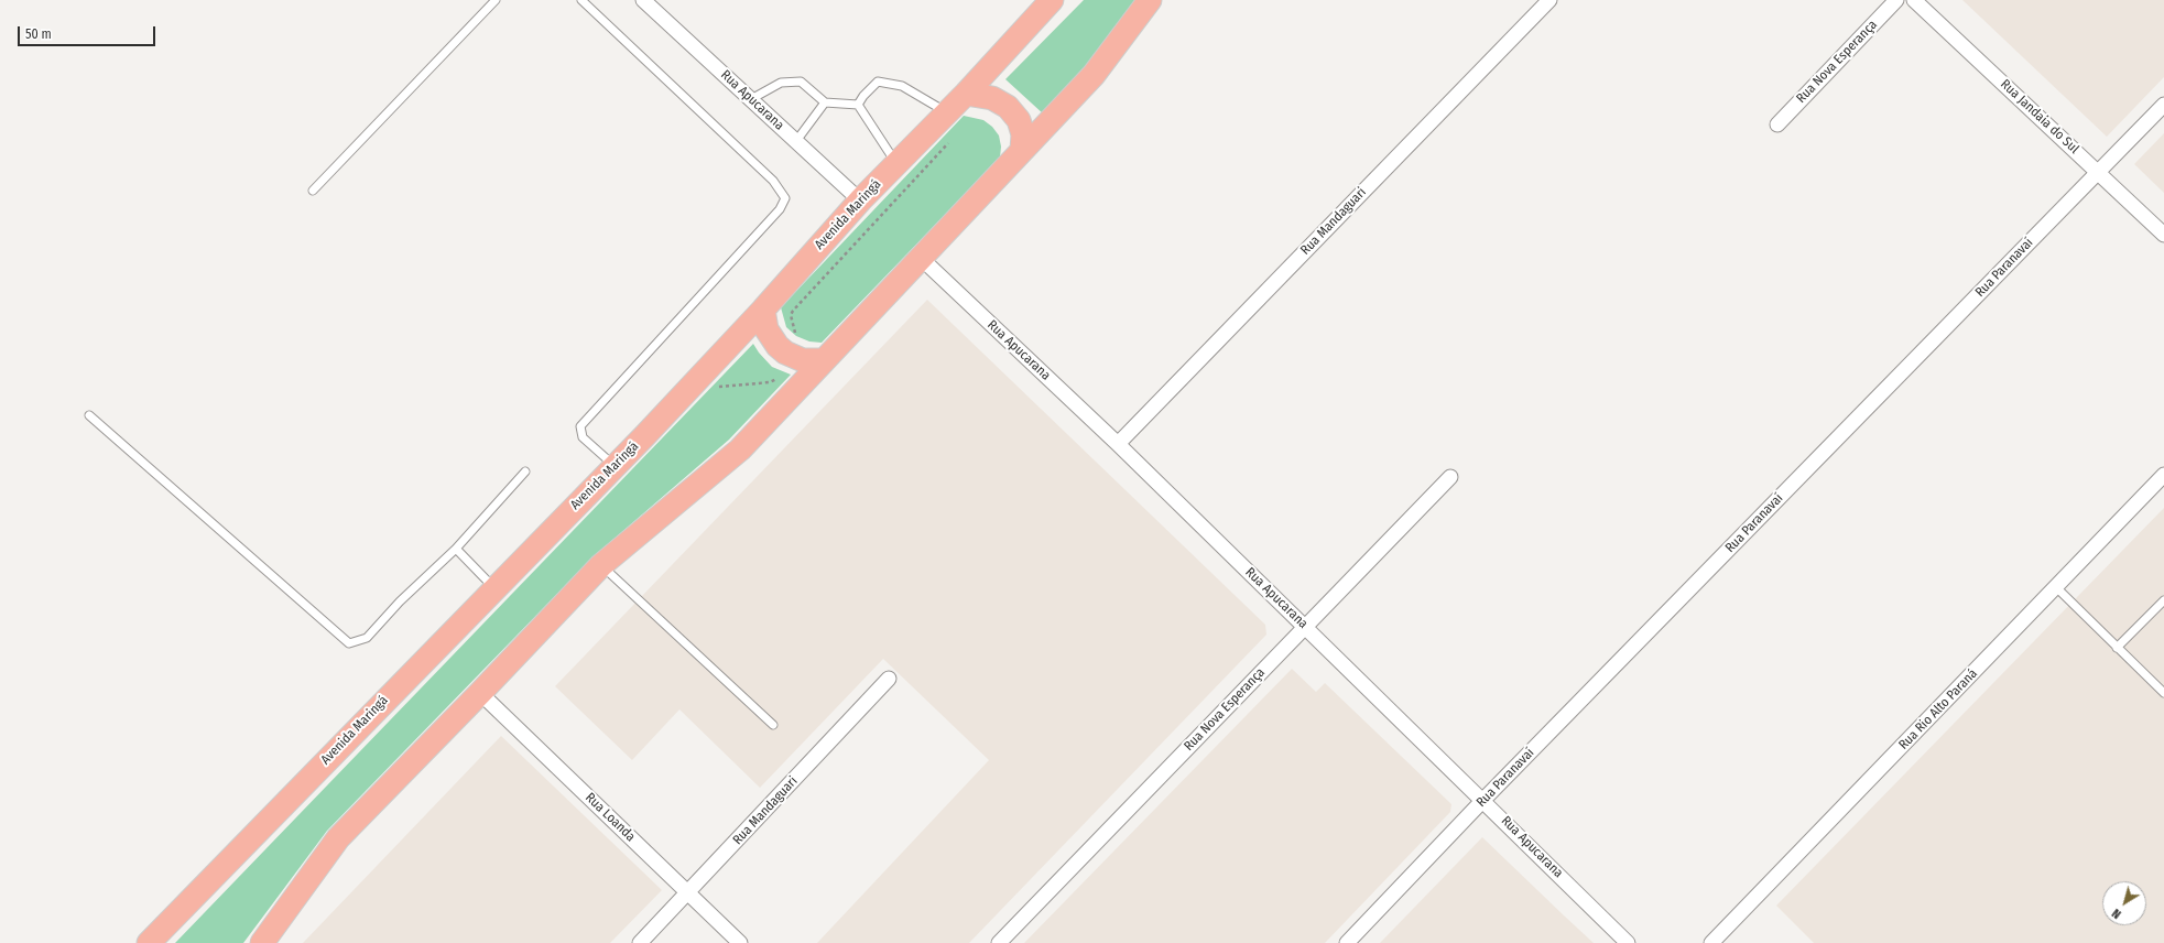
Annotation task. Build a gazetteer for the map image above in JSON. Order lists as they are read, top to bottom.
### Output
{
  "streets": {
    "main road": ["Avenida Maringá"],
    "street": [
      "Rua Nova Esperança",
      "Rua Apucarana",
      "Rua Jandaia do Sul",
      "Rua Mandaguari",
      "Rua Paranavaí",
      "Rua Rio Alto Paraná",
      "Rua Loanda"
    ]
  },
  "crossings": [
    ["Rua Nova Esperança", "Rua Apucarana"],
    ["Rua Apucarana", "Avenida Maringá"],
    ["Rua Apucarana", "Rua Mandaguari"],
    ["Rua Apucarana", "Rua Paranavaí"],
    ["Rua Jandaia do Sul", "Rua Paranavaí"],
    ["Rua Mandaguari", "Rua Loanda"]
  ],
  "scale_bar": "50 m",
  "north": "bottom left"
}
